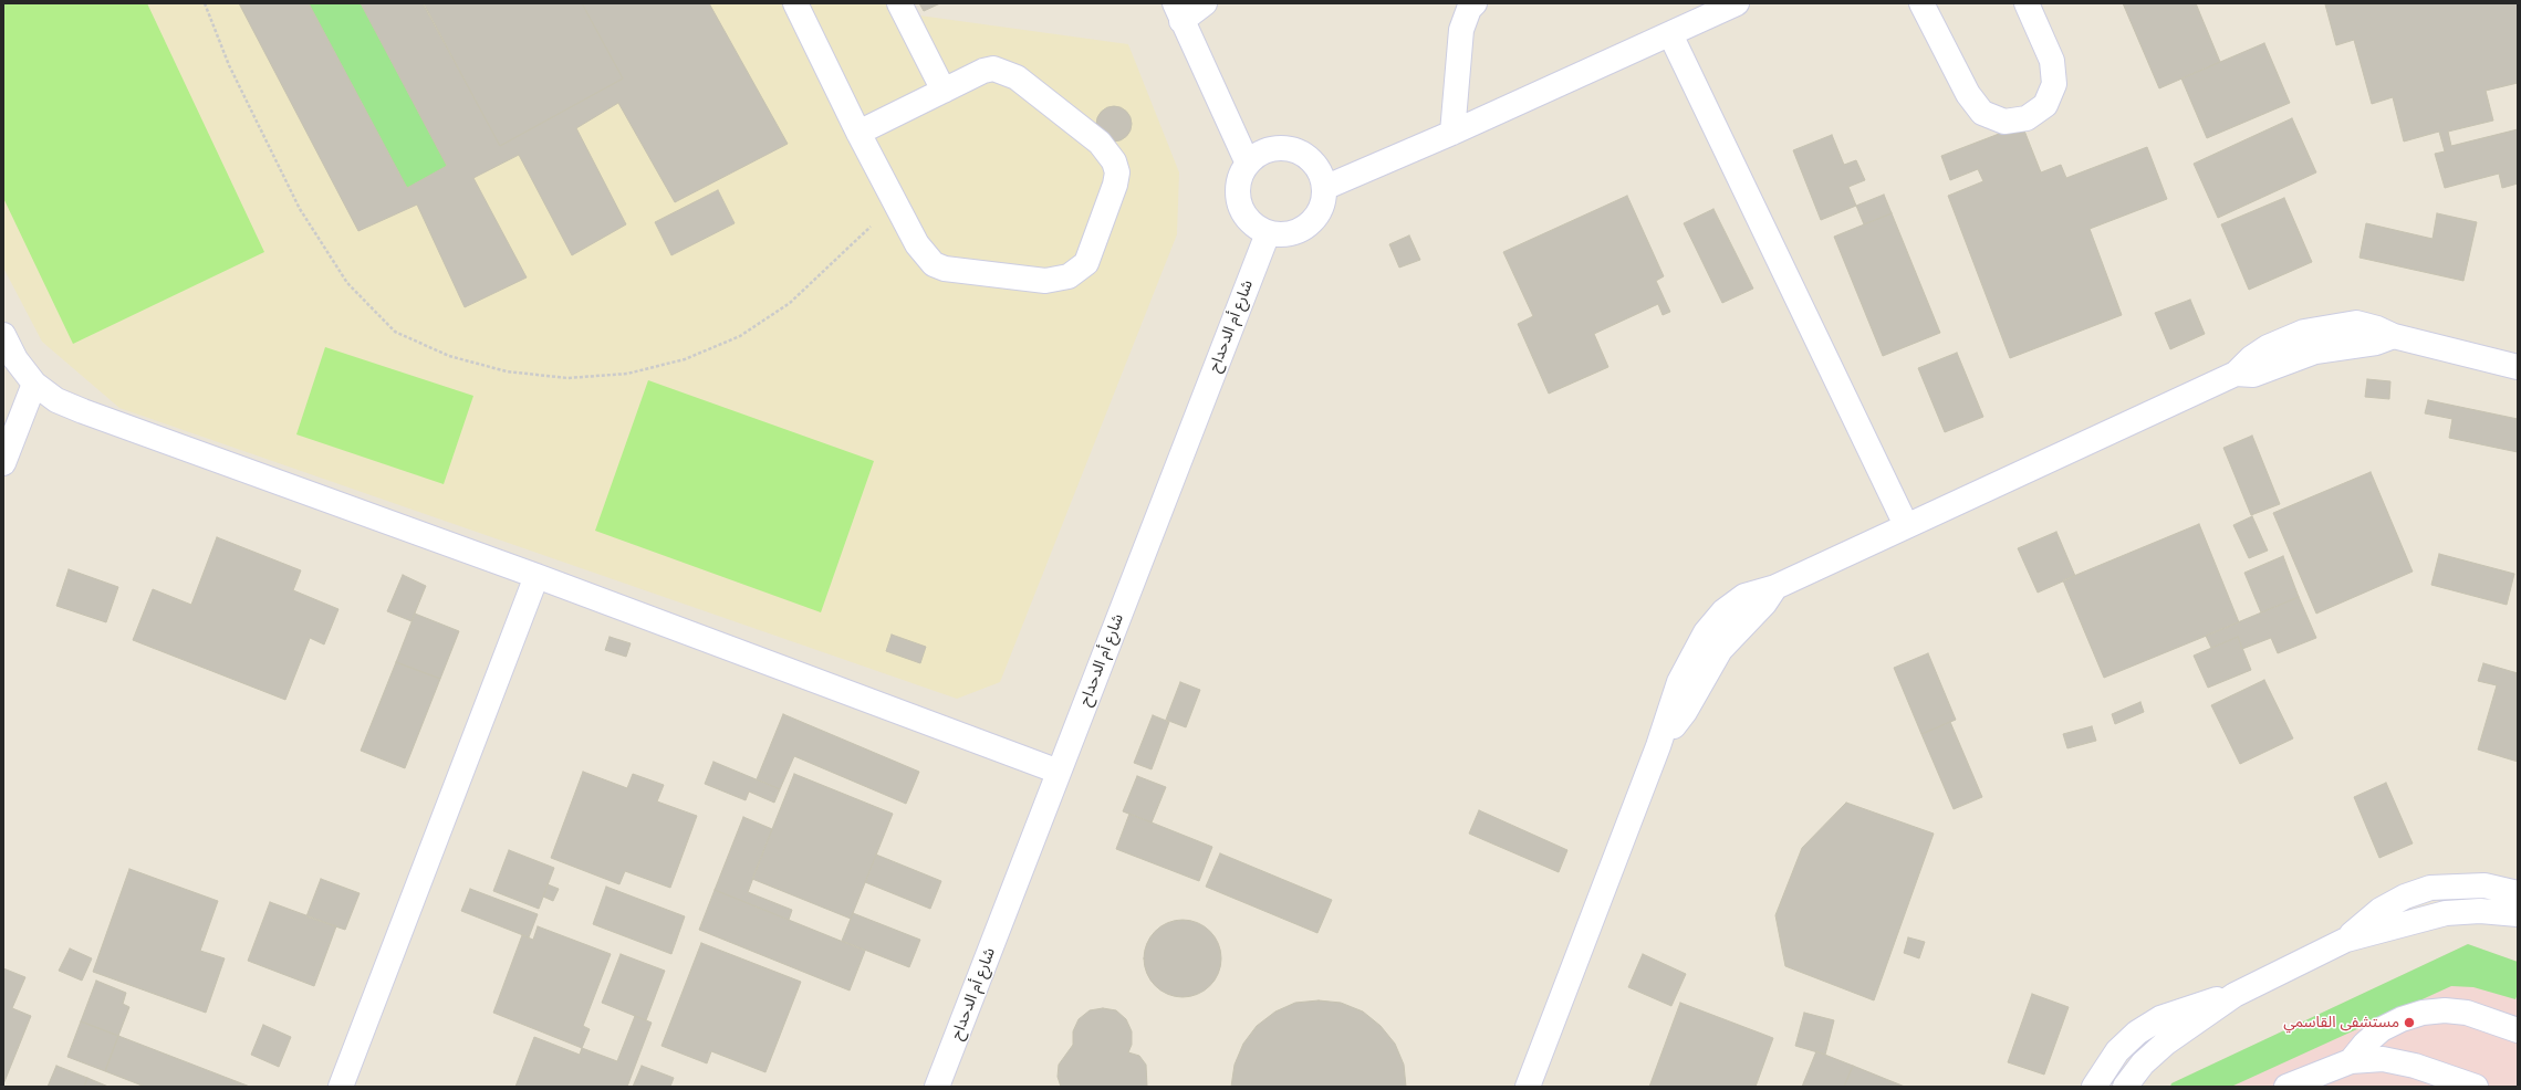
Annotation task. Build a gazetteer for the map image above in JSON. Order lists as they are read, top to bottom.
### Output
{
  "streets": {
    "street": ["شارع أم الدحداح"]
  },
  "places": ["مستشفى القاسمي"]
}
